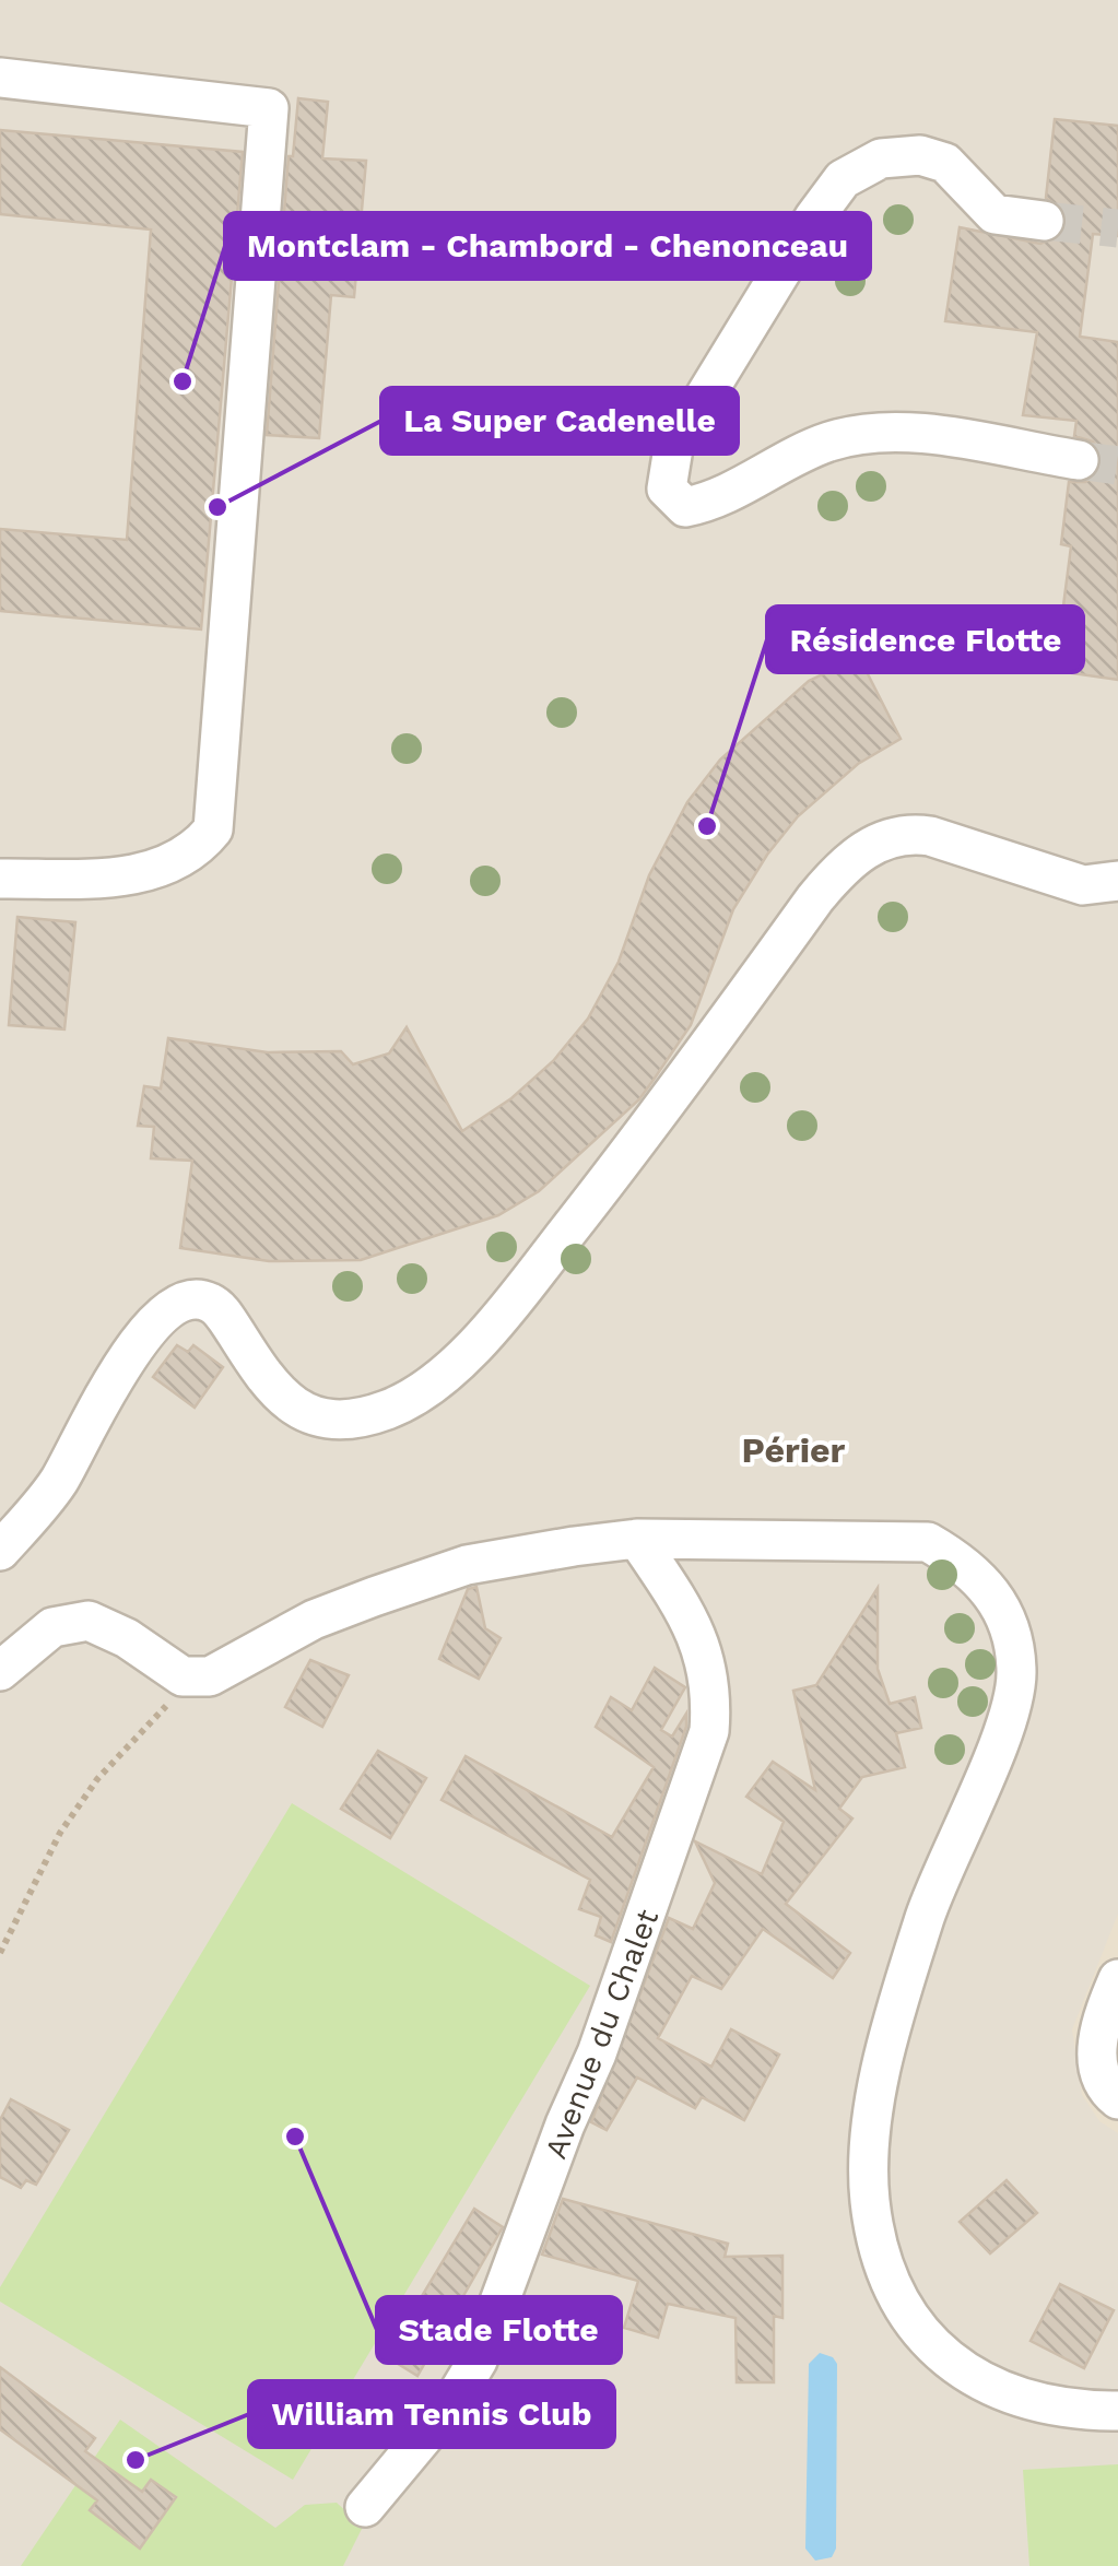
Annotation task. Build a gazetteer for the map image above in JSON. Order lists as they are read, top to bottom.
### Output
{
  "streets": {
    "street": ["Avenue du Chalet"]
  },
  "districts": ["Périer"],
  "places": [
    "Montclam - Chambord - Chenonceau",
    "La Super Cadenelle",
    "Résidence Flotte",
    "Stade Flotte",
    "William Tennis Club"
  ]
}
